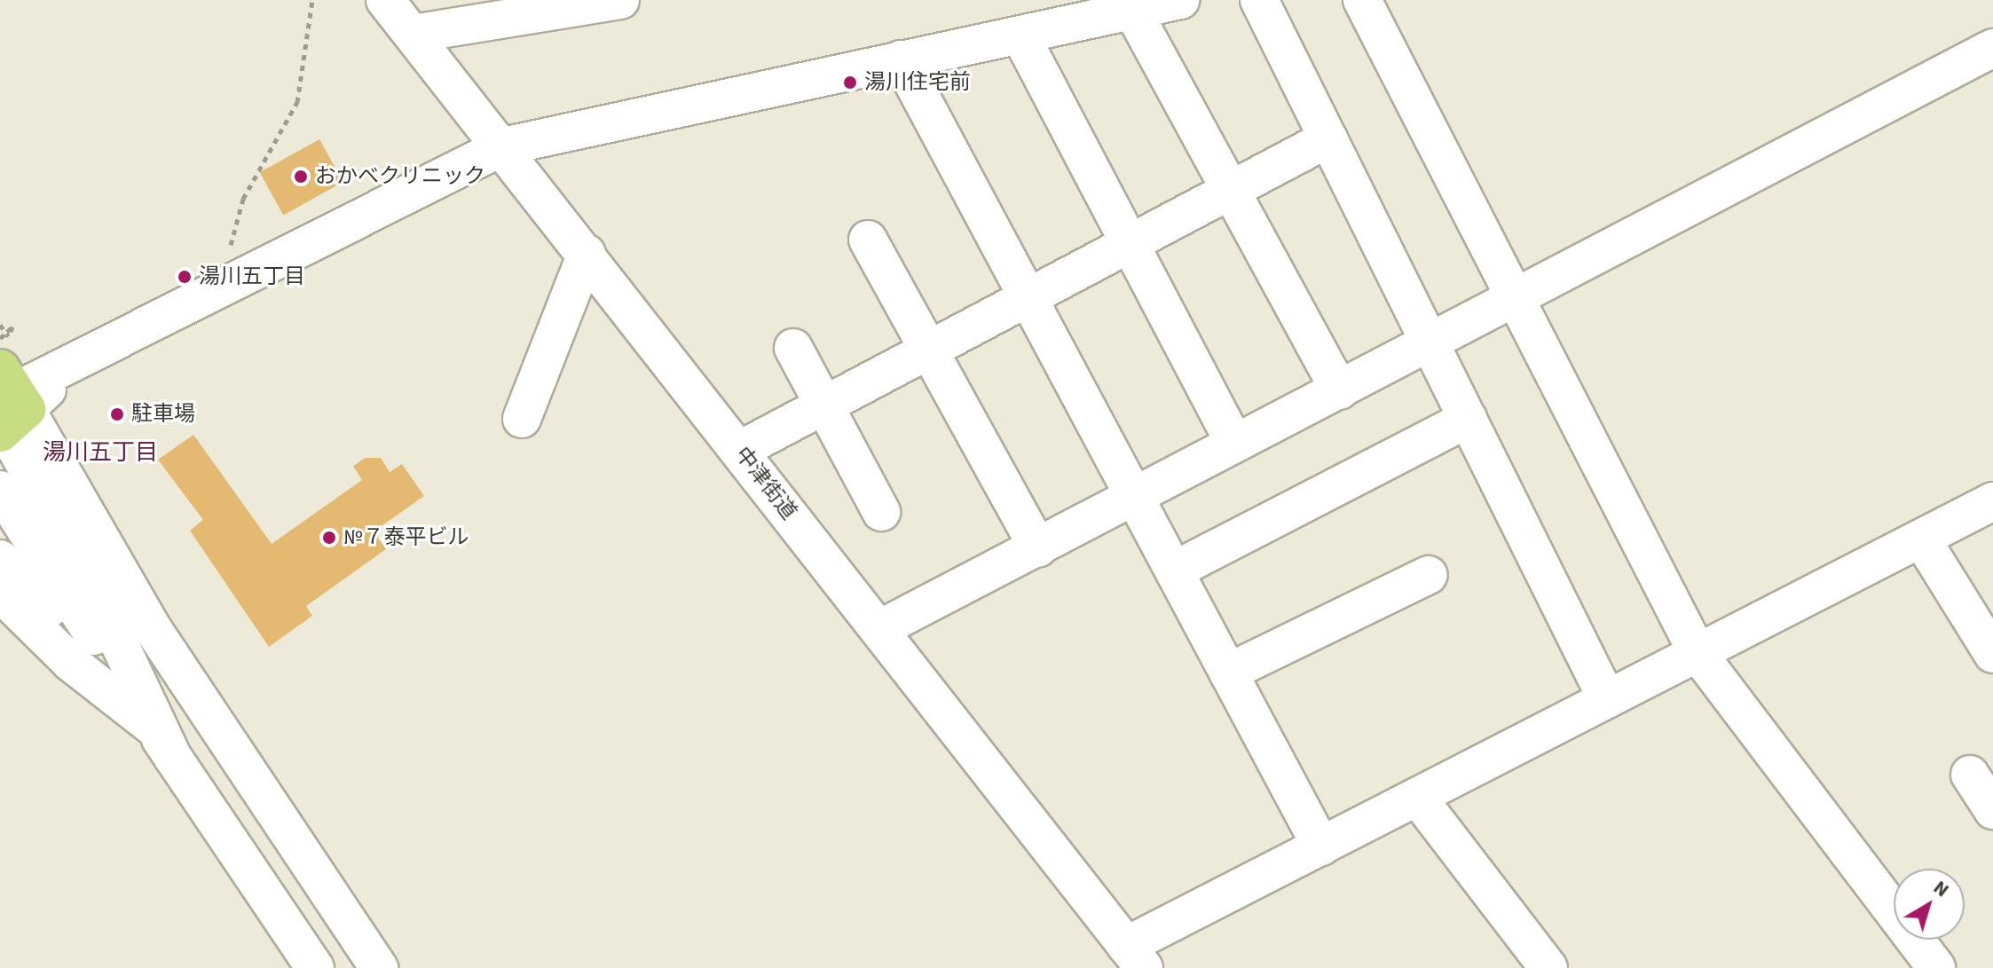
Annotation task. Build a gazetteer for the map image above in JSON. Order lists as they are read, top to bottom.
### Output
{
  "streets": {
    "street": ["中津街道"]
  },
  "districts": ["湯川五丁目"],
  "places": [
    "湯川住宅前",
    "おかべクリニック",
    "湯川五丁目",
    "駐車場",
    "№７泰平ビル"
  ],
  "north": "top right"
}
